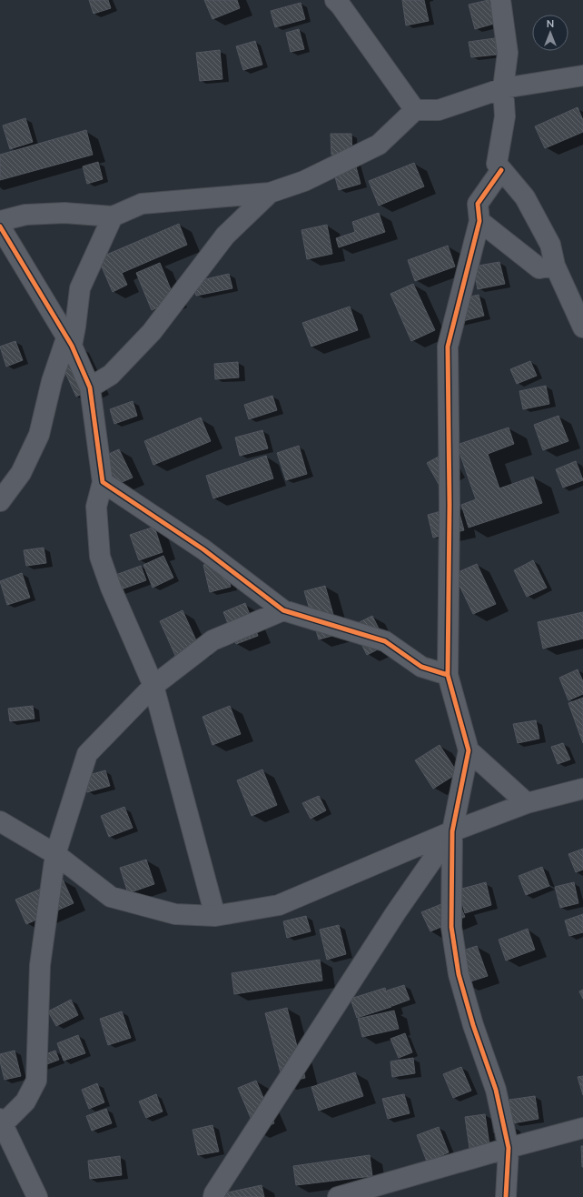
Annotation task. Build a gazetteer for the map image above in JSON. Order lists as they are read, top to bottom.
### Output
{
  "north": "top"
}
